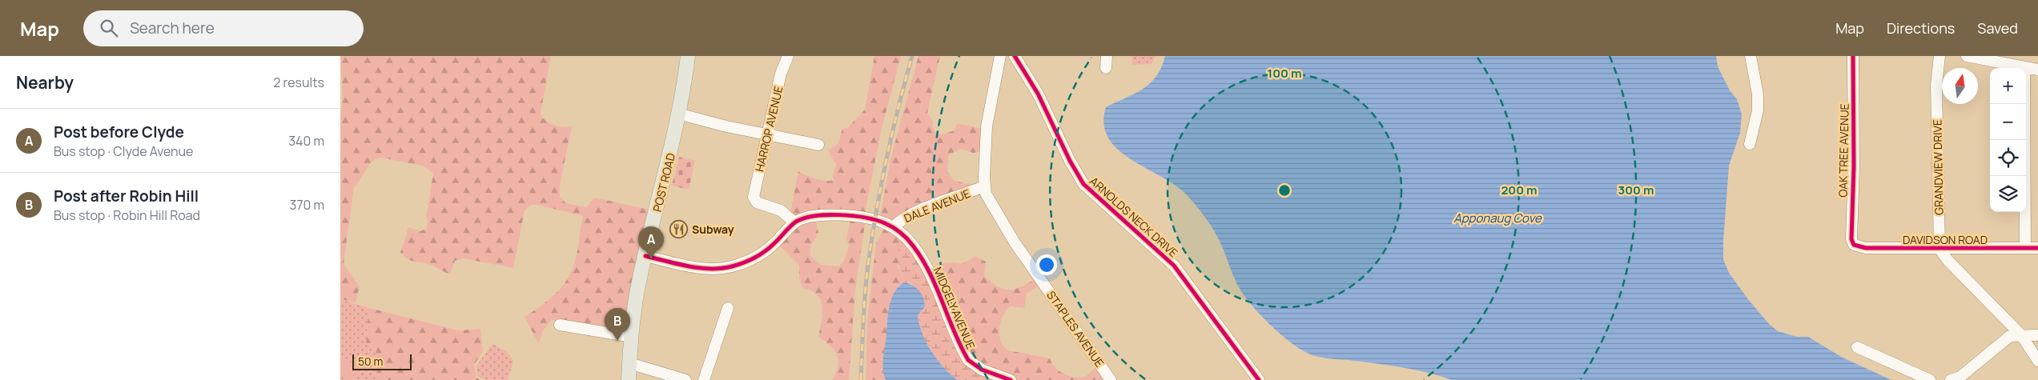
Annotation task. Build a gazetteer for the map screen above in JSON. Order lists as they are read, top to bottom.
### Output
{
  "streets": {
    "main road": ["POST ROAD"],
    "street": [
      "HARROP AVENUE",
      "OAK TREE AVENUE",
      "GRANDVIEW DRIVE",
      "DALE AVENUE",
      "ARNOLDS NECK DRIVE",
      "DAVIDSON ROAD",
      "MIDGELY AVENUE",
      "STAPLES AVENUE"
    ]
  },
  "crossings": [
    ["HARROP AVENUE", "DALE AVENUE"],
    ["OAK TREE AVENUE", "DAVIDSON ROAD"],
    ["GRANDVIEW DRIVE", "DAVIDSON ROAD"],
    ["DALE AVENUE", "MIDGELY AVENUE"],
    ["DALE AVENUE", "STAPLES AVENUE"]
  ],
  "water": ["Apponaug Cove"],
  "places": {
    "restaurant": ["Subway"]
  },
  "scale_bar": "50 m",
  "north": "top",
  "page": {
    "header": "Map",
    "search": "Search here",
    "nav": ["Map", "Directions", "Saved"],
    "heading": ["Nearby", "2 results"],
    "map_buttons": ["+", "−"],
    "list": [
      {
        "mark": "A",
        "name": "Post before Clyde",
        "note": "Bus stop · Clyde Avenue",
        "value": "340 m"
      },
      {
        "mark": "B",
        "name": "Post after Robin Hill",
        "note": "Bus stop · Robin Hill Road",
        "value": "370 m"
      }
    ],
    "pins": ["A", "B"],
    "scale": "50 m"
  },
  "rings": ["100 m", "200 m", "300 m"]
}
